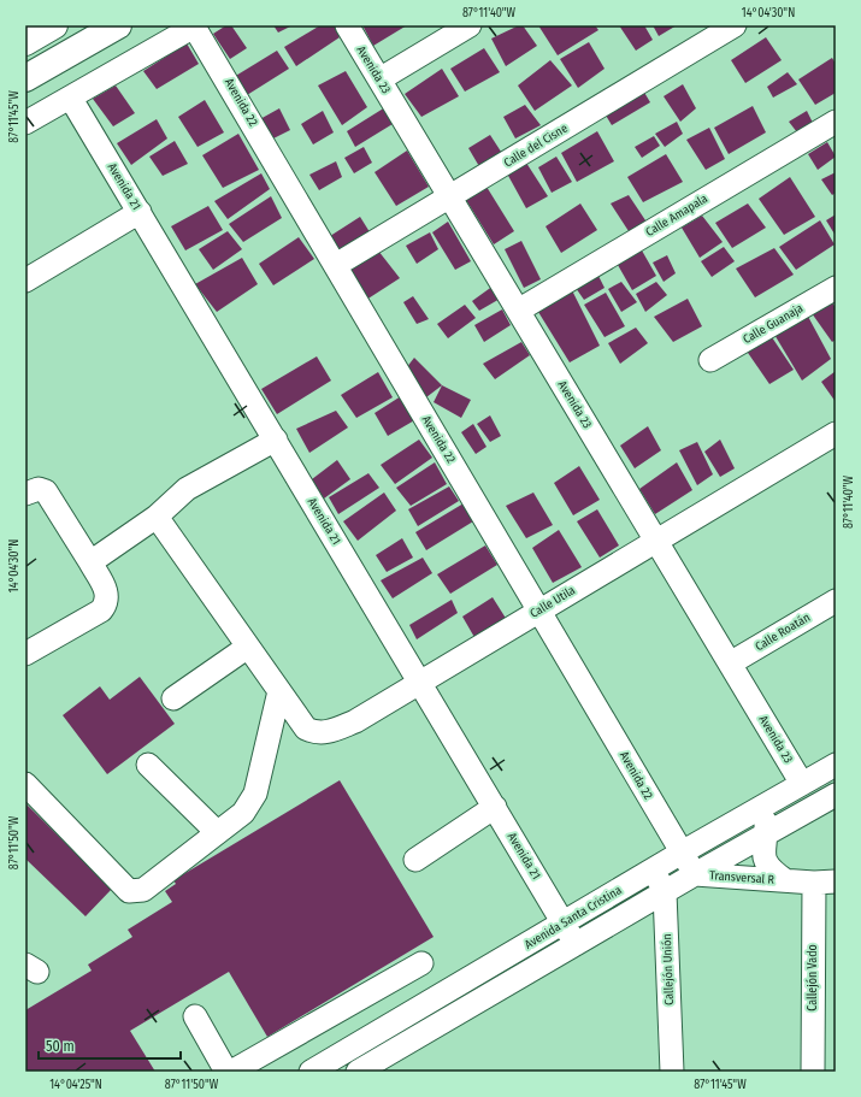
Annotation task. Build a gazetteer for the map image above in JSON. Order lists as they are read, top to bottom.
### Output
{
  "streets": {
    "street": [
      "Avenida 23",
      "Avenida 22",
      "Calle del Cisne",
      "Avenida 21",
      "Calle Amapala",
      "Calle Guanaja",
      "Calle Utila",
      "Calle Roatán",
      "Transversal R",
      "Avenida Santa Cristina",
      "Callejón Unión",
      "Callejón Vado"
    ]
  },
  "crossings": [
    ["Avenida 23", "Calle del Cisne"],
    ["Avenida 23", "Calle Amapala"],
    ["Avenida 23", "Calle Utila"],
    ["Avenida 23", "Calle Roatán"],
    ["Avenida 23", "Avenida Santa Cristina"],
    ["Avenida 22", "Calle del Cisne"],
    ["Avenida 22", "Calle Utila"],
    ["Avenida 22", "Transversal R"],
    ["Avenida 22", "Avenida Santa Cristina"],
    ["Avenida 21", "Calle Utila"],
    ["Avenida 21", "Avenida Santa Cristina"],
    ["Transversal R", "Avenida Santa Cristina"],
    ["Transversal R", "Callejón Vado"],
    ["Avenida Santa Cristina", "Callejón Unión"]
  ],
  "scale_bar": "50 m",
  "coordinates": [
    "87°11'40\"W",
    "14°04'30\"N",
    "87°11'45\"W",
    "87°11'50\"W",
    "14°04'25\"N"
  ]
}
